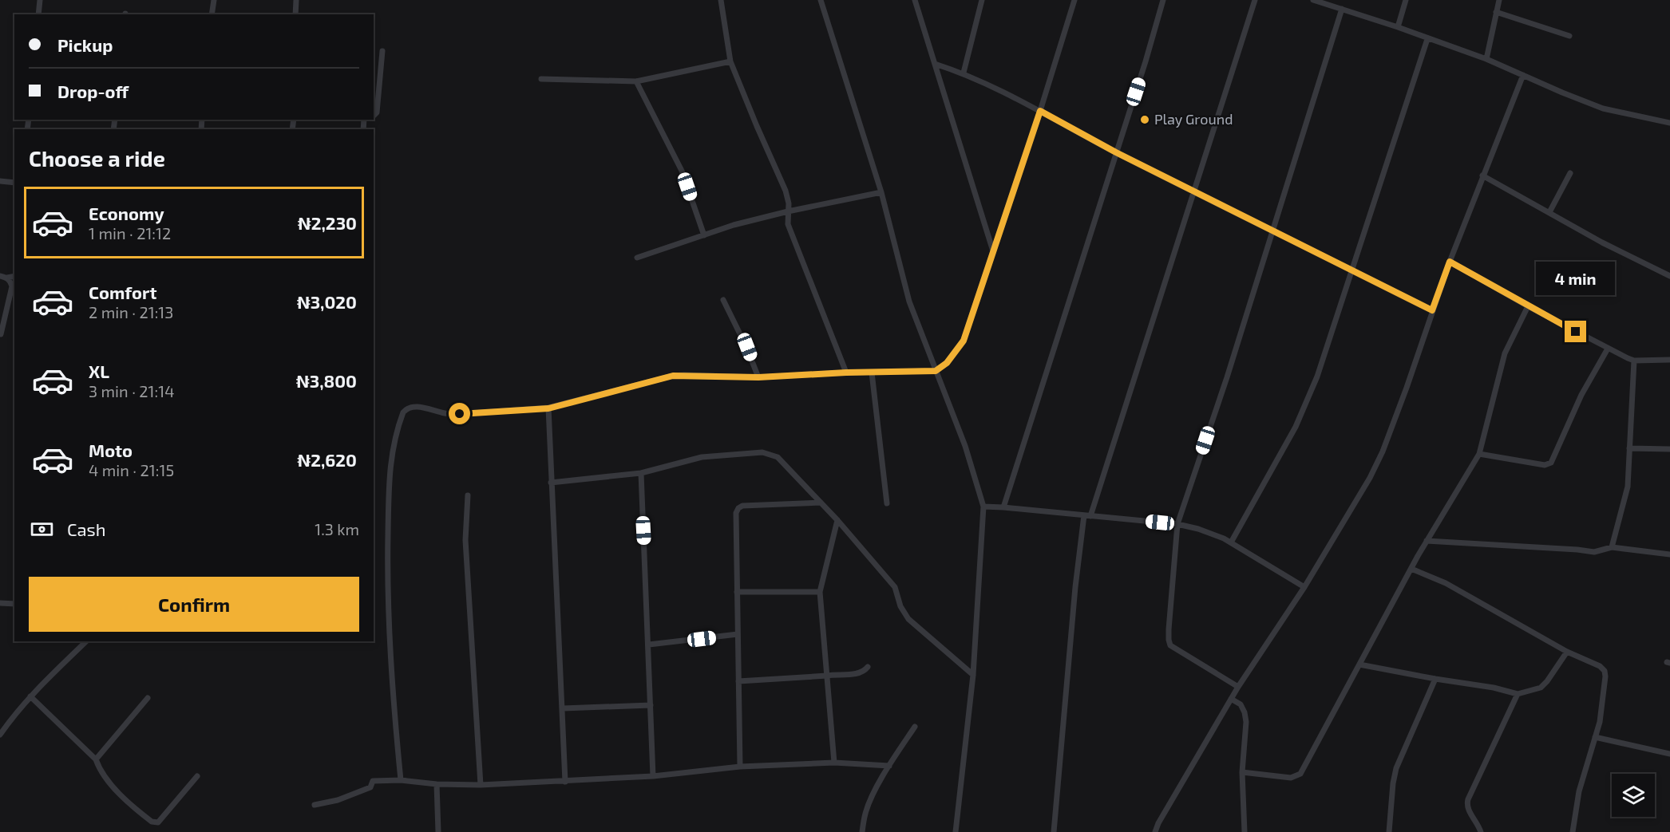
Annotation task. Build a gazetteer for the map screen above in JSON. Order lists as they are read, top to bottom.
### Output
{
  "places": ["Play Ground"],
  "page": {
    "banner": ["Pickup", "Drop-off"],
    "heading": "Choose a ride",
    "list": [
      {
        "name": "Economy",
        "note": "1 min · 21:12",
        "value": "₦2,230"
      },
      {
        "name": "Comfort",
        "note": "2 min · 21:13",
        "value": "₦3,020"
      },
      {
        "name": "XL",
        "note": "3 min · 21:14",
        "value": "₦3,800"
      },
      {
        "name": "Moto",
        "note": "4 min · 21:15",
        "value": "₦2,620"
      }
    ],
    "bubble": "4 min",
    "pay": ["Cash", "1.3 km"],
    "buttons": "Confirm"
  }
}
